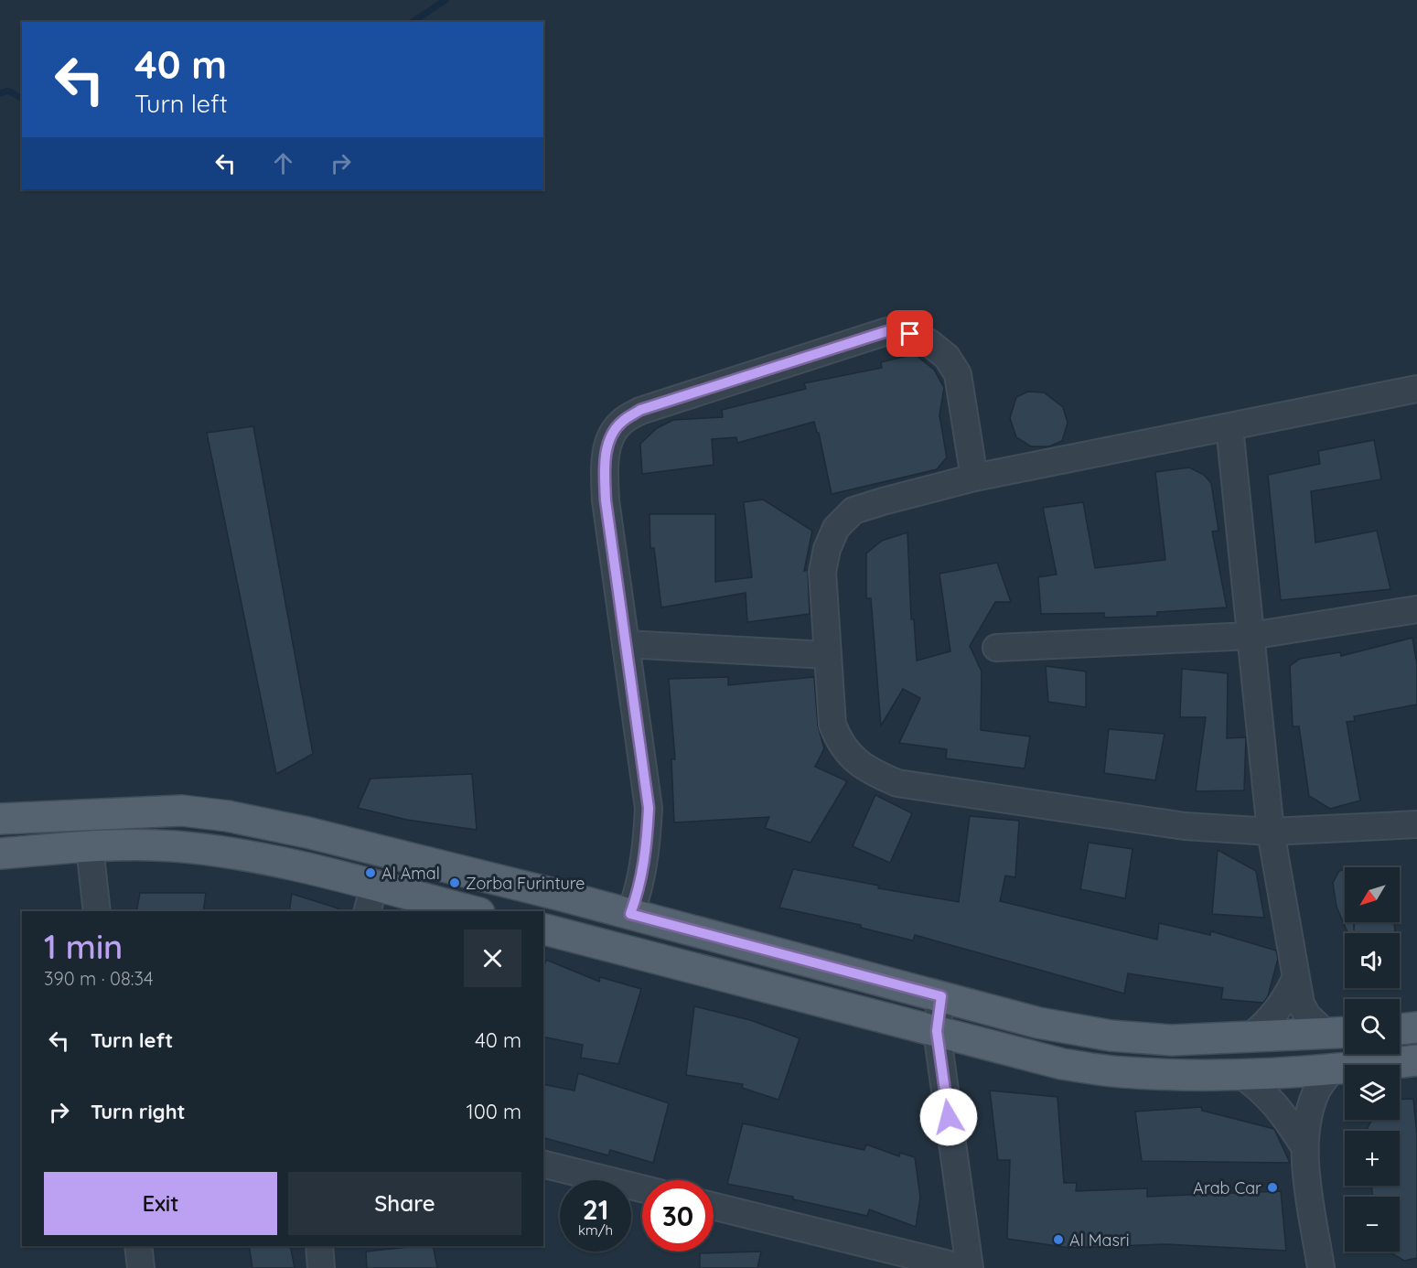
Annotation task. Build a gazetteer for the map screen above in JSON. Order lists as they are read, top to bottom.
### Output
{
  "places": [
    "Al Amal",
    "Zorba Furinture",
    "Arab Car",
    "Al Masri"
  ],
  "north": "bottom left",
  "page": {
    "turn": ["40 m", "Turn left"],
    "map_buttons": ["+", "−"],
    "heading": ["1 min", "390 m · 08:34"],
    "list": [
      {
        "name": "Turn left",
        "value": "40 m"
      },
      {
        "name": "Turn right",
        "value": "100 m"
      }
    ],
    "buttons": ["Exit", "Share"],
    "speed": "21 km/h",
    "limit": "30"
  }
}
